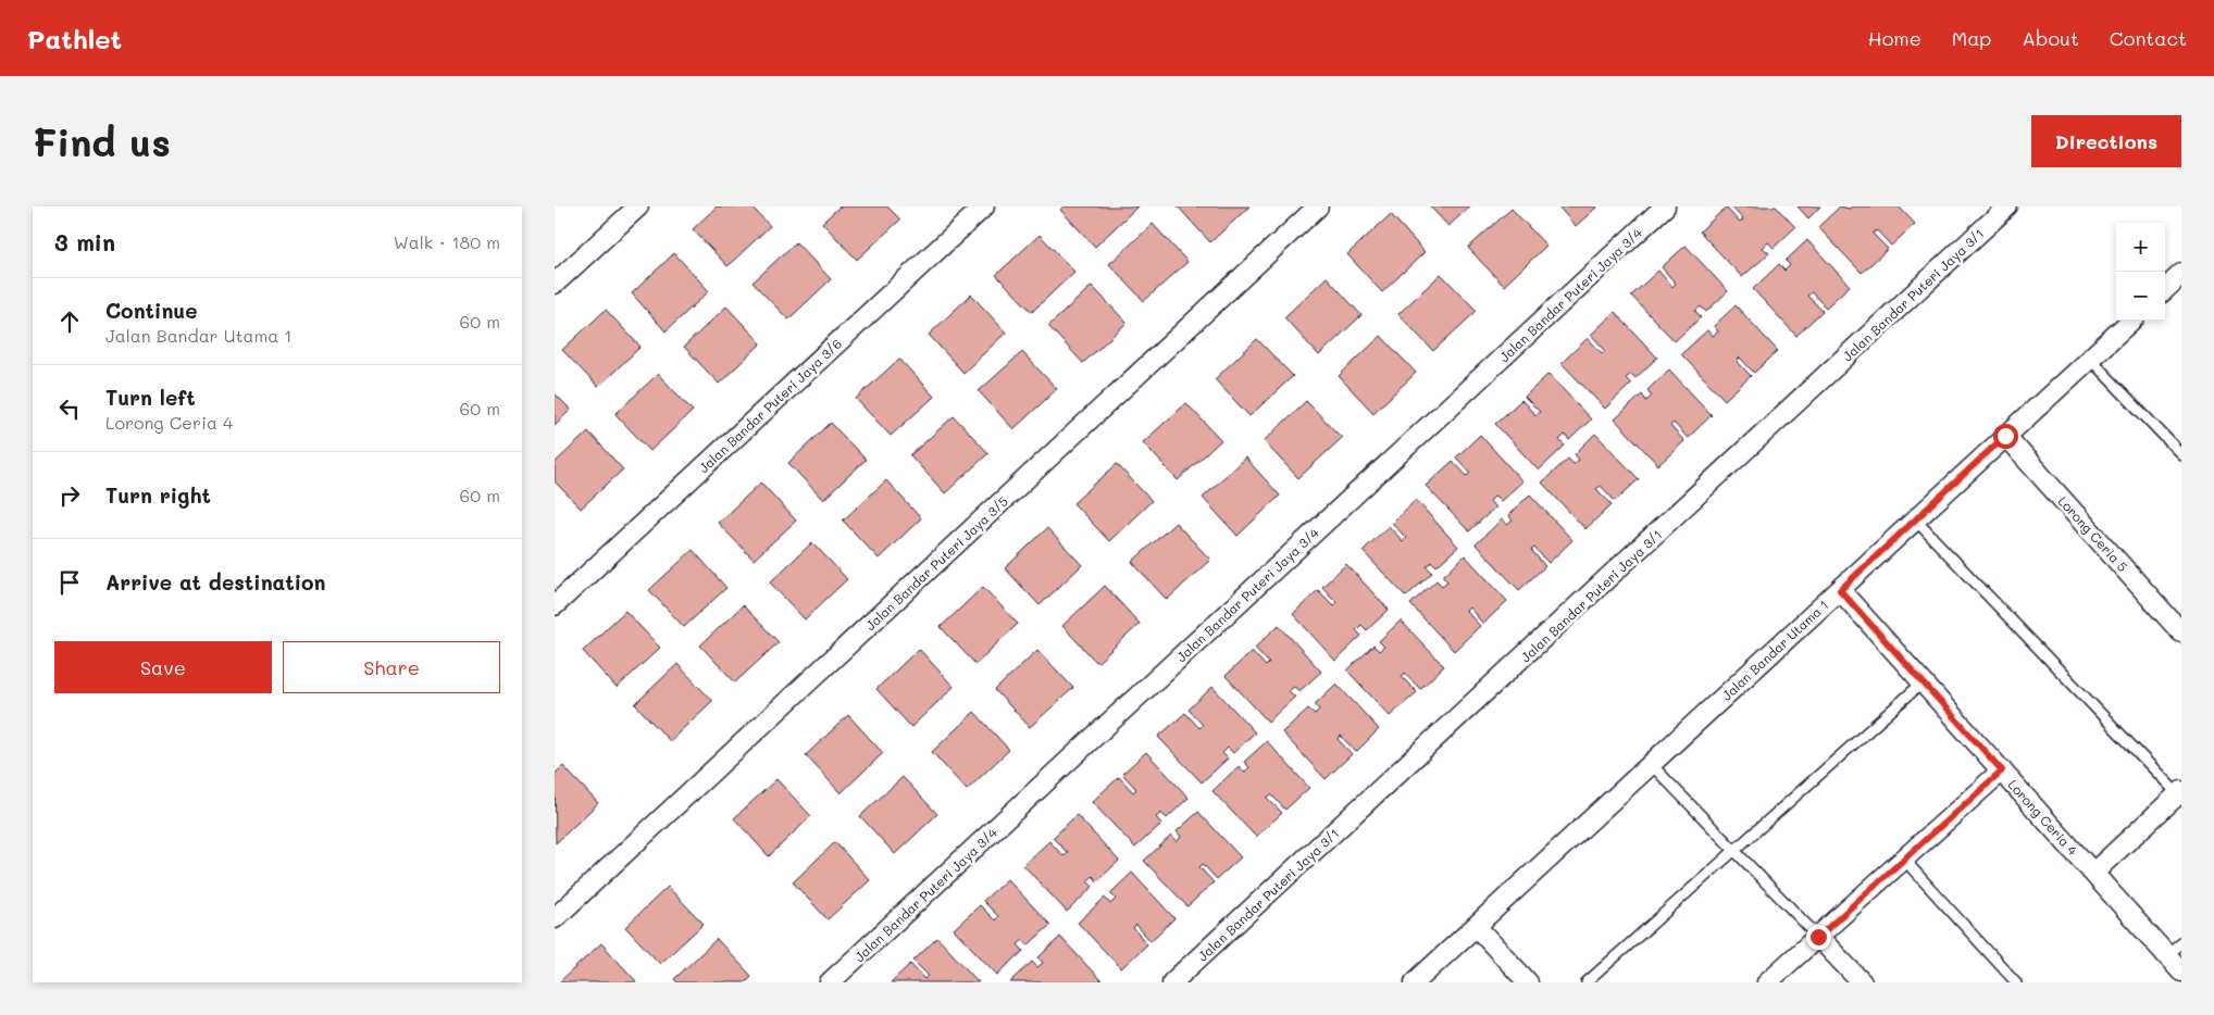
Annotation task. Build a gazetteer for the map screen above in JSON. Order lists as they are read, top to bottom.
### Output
{
  "streets": {
    "street": [
      "Jalan Bandar Puteri Jaya 3/4",
      "Jalan Bandar Puteri Jaya 3/1",
      "Jalan Bandar Puteri Jaya 3/6",
      "Lorong Ceria 5",
      "Jalan Bandar Puteri Jaya 3/5",
      "Jalan Bandar Utama 1",
      "Lorong Ceria 4"
    ]
  },
  "crossings": [
    ["Lorong Ceria 5", "Jalan Bandar Utama 1"],
    ["Jalan Bandar Utama 1", "Lorong Ceria 4"]
  ],
  "page": {
    "header": "Pathlet",
    "nav": [
      "Home",
      "Map",
      "About",
      "Contact"
    ],
    "buttons": [
      "Directions",
      ["Save", "Share"]
    ],
    "title": "Find us",
    "heading": ["3 min", "Walk · 180 m"],
    "map_buttons": ["+", "−"],
    "list": [
      ["Continue", "Jalan Bandar Utama 1", "60 m"],
      ["Turn left", "Lorong Ceria 4", "60 m"],
      ["Turn right", "60 m"],
      "Arrive at destination"
    ]
  }
}
